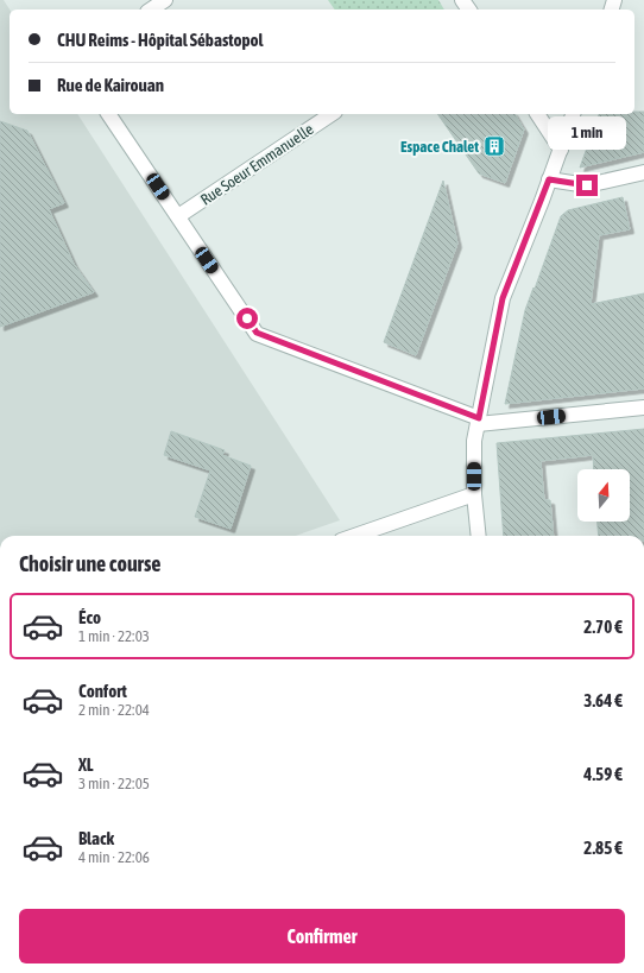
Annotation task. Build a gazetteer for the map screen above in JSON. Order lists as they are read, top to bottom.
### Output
{
  "streets": {
    "street": ["Rue Soeur Emmanuelle"]
  },
  "places": {
    "building": ["Espace Chalet"]
  },
  "north": "top",
  "page": {
    "banner": ["CHU Reims - Hôpital Sébastopol", "Rue de Kairouan"],
    "bubble": "1 min",
    "heading": "Choisir une course",
    "list": [
      {
        "name": "Éco",
        "note": "1 min · 22:03",
        "value": "2.70 €"
      },
      {
        "name": "Confort",
        "note": "2 min · 22:04",
        "value": "3.64 €"
      },
      {
        "name": "XL",
        "note": "3 min · 22:05",
        "value": "4.59 €"
      },
      {
        "name": "Black",
        "note": "4 min · 22:06",
        "value": "2.85 €"
      }
    ],
    "buttons": "Confirmer"
  }
}
